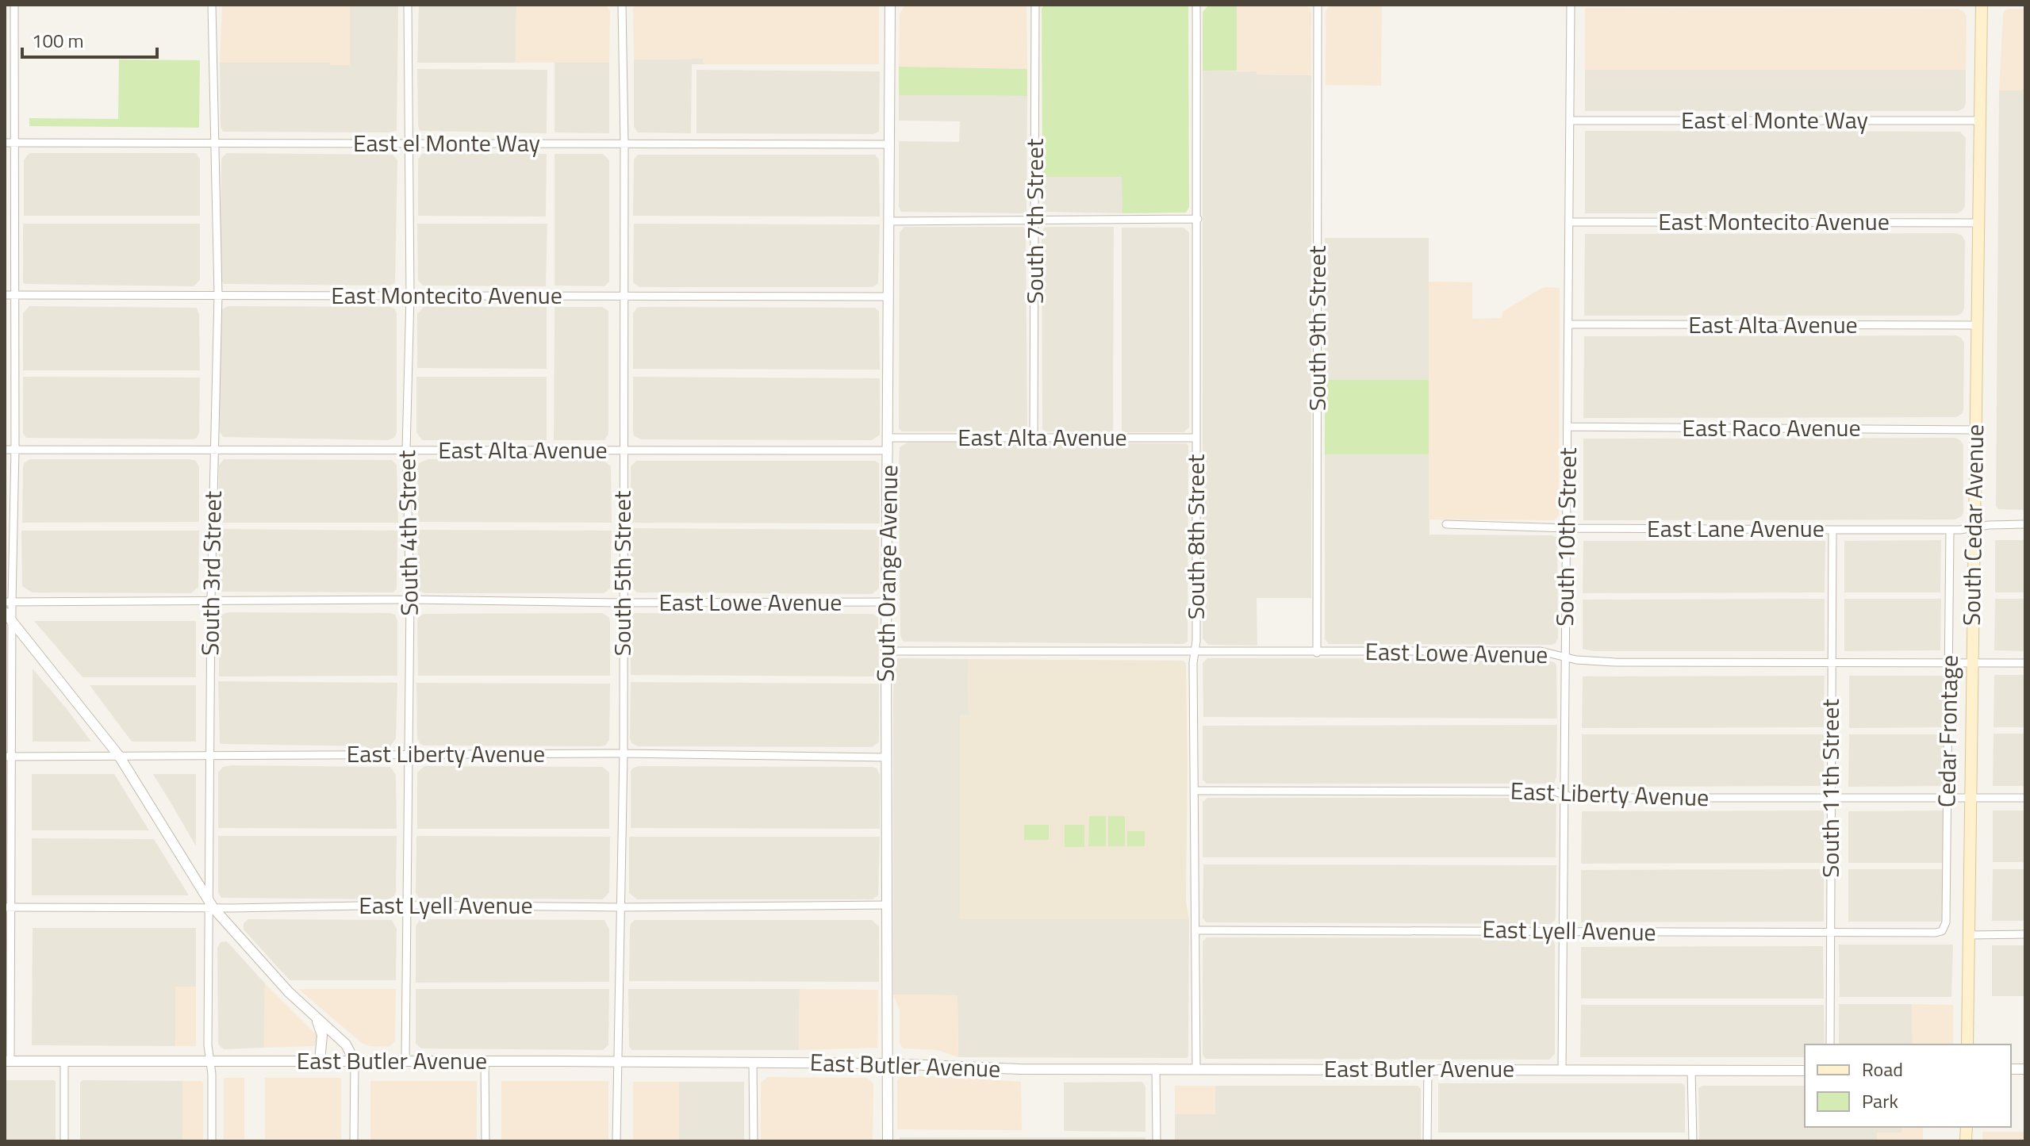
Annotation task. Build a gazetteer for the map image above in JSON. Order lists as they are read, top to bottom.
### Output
{
  "streets": {
    "main road": ["South Cedar Avenue"],
    "street": [
      "East el Monte Way",
      "South 7th Street",
      "East Montecito Avenue",
      "East Alta Avenue",
      "South 9th Street",
      "East Raco Avenue",
      "East Lane Avenue",
      "South 4th Street",
      "South 8th Street",
      "South 10th Street",
      "South 3rd Street",
      "South 5th Street",
      "South Orange Avenue",
      "East Lowe Avenue",
      "Cedar Frontage",
      "East Liberty Avenue",
      "South 11th Street",
      "East Lyell Avenue",
      "East Butler Avenue"
    ]
  },
  "crossings": [
    ["East el Monte Way", "South Cedar Avenue"],
    ["East el Monte Way", "South 4th Street"],
    ["East el Monte Way", "South 10th Street"],
    ["East el Monte Way", "South 3rd Street"],
    ["East el Monte Way", "South 5th Street"],
    ["East el Monte Way", "South Orange Avenue"],
    ["South 7th Street", "East Alta Avenue"],
    ["East Montecito Avenue", "South Cedar Avenue"],
    ["East Montecito Avenue", "South 4th Street"],
    ["East Montecito Avenue", "South 10th Street"],
    ["East Montecito Avenue", "South 3rd Street"],
    ["East Montecito Avenue", "South 5th Street"],
    ["East Montecito Avenue", "South Orange Avenue"],
    ["East Alta Avenue", "South Cedar Avenue"],
    ["East Alta Avenue", "South 4th Street"],
    ["East Alta Avenue", "South 8th Street"],
    ["East Alta Avenue", "South 10th Street"],
    ["East Alta Avenue", "South 3rd Street"],
    ["East Alta Avenue", "South 5th Street"],
    ["East Alta Avenue", "South Orange Avenue"],
    ["South 9th Street", "East Lowe Avenue"],
    ["East Raco Avenue", "South Cedar Avenue"],
    ["East Raco Avenue", "South 10th Street"],
    ["South Cedar Avenue", "East Lane Avenue"],
    ["South Cedar Avenue", "East Lowe Avenue"],
    ["South Cedar Avenue", "East Liberty Avenue"],
    ["East Lane Avenue", "South 10th Street"],
    ["East Lane Avenue", "Cedar Frontage"],
    ["East Lane Avenue", "South 11th Street"],
    ["South 4th Street", "East Lowe Avenue"],
    ["South 4th Street", "East Liberty Avenue"],
    ["South 4th Street", "East Lyell Avenue"],
    ["South 4th Street", "East Butler Avenue"],
    ["South 8th Street", "East Lowe Avenue"],
    ["South 8th Street", "East Liberty Avenue"],
    ["South 8th Street", "East Lyell Avenue"],
    ["South 8th Street", "East Butler Avenue"],
    ["South 10th Street", "East Lowe Avenue"],
    ["South 10th Street", "East Liberty Avenue"],
    ["South 10th Street", "East Lyell Avenue"],
    ["South 10th Street", "East Butler Avenue"],
    ["South 3rd Street", "East Lowe Avenue"],
    ["South 3rd Street", "East Liberty Avenue"],
    ["South 3rd Street", "East Lyell Avenue"],
    ["South 3rd Street", "East Butler Avenue"],
    ["South 5th Street", "East Lowe Avenue"],
    ["South 5th Street", "East Liberty Avenue"],
    ["South 5th Street", "East Lyell Avenue"],
    ["South 5th Street", "East Butler Avenue"],
    ["South Orange Avenue", "East Lowe Avenue"],
    ["South Orange Avenue", "East Liberty Avenue"],
    ["South Orange Avenue", "East Lyell Avenue"],
    ["South Orange Avenue", "East Butler Avenue"],
    ["East Lowe Avenue", "Cedar Frontage"],
    ["East Lowe Avenue", "South 11th Street"],
    ["Cedar Frontage", "East Liberty Avenue"],
    ["Cedar Frontage", "East Lyell Avenue"],
    ["East Liberty Avenue", "South 11th Street"],
    ["South 11th Street", "East Lyell Avenue"]
  ],
  "legend": ["Road", "Park"],
  "scale_bar": "100 m"
}
